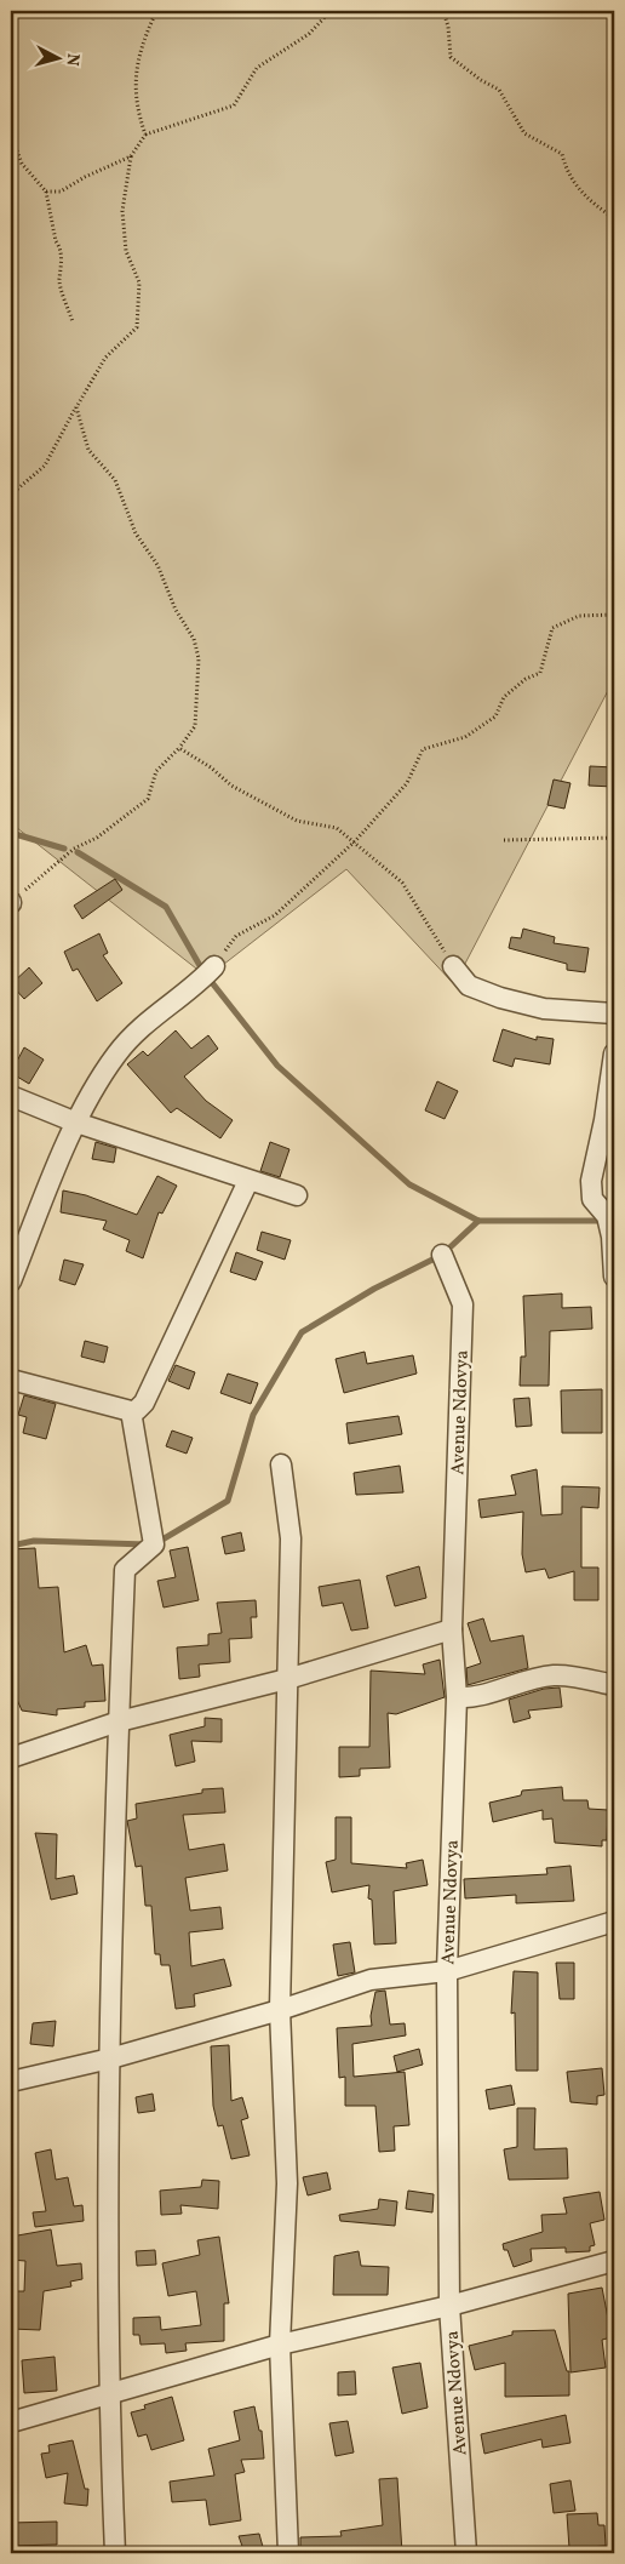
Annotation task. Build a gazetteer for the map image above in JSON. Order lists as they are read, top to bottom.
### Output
{
  "streets": {
    "street": ["Avenue Ndovya"]
  },
  "north": "right"
}
